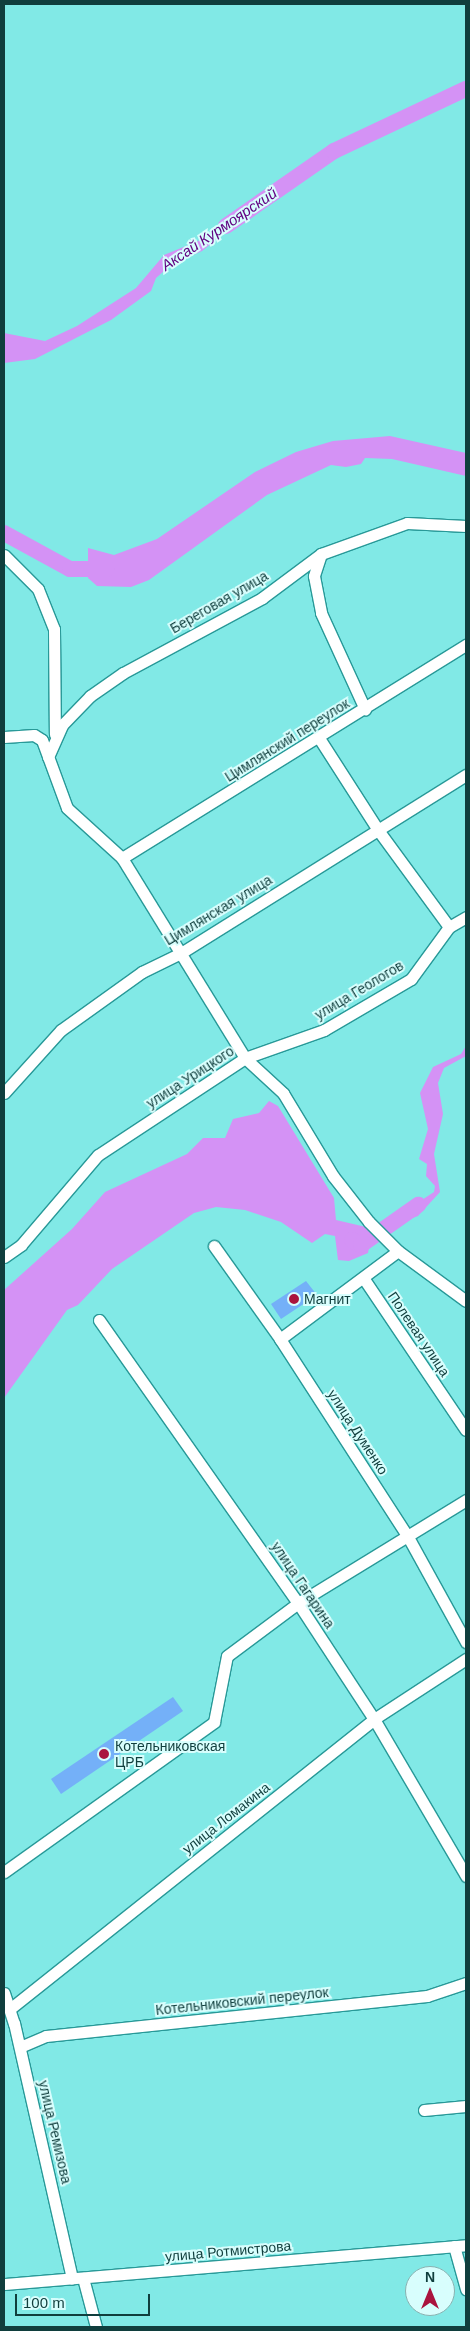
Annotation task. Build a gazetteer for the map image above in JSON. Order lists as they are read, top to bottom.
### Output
{
  "streets": {
    "street": [
      "Береговая улица",
      "Цимлянский переулок",
      "Цимлянская улица",
      "улица Геологов",
      "улица Урицкого",
      "Полевая улица",
      "улица Думенко",
      "улица Гагарина",
      "улица Ломакина",
      "Котельниковский переулок",
      "улица Ремизова",
      "улица Ротмистрова"
    ]
  },
  "crossings": [
    ["улица Геологов", "улица Урицкого"],
    ["улица Гагарина", "улица Ломакина"],
    ["улица Ломакина", "улица Ремизова"],
    ["Котельниковский переулок", "улица Ремизова"],
    ["улица Ремизова", "улица Ротмистрова"]
  ],
  "water": ["Аксай Курмоярский"],
  "places": ["Магнит", "Котельниковская ЦРБ"],
  "scale_bar": "100 m",
  "north": "top"
}
